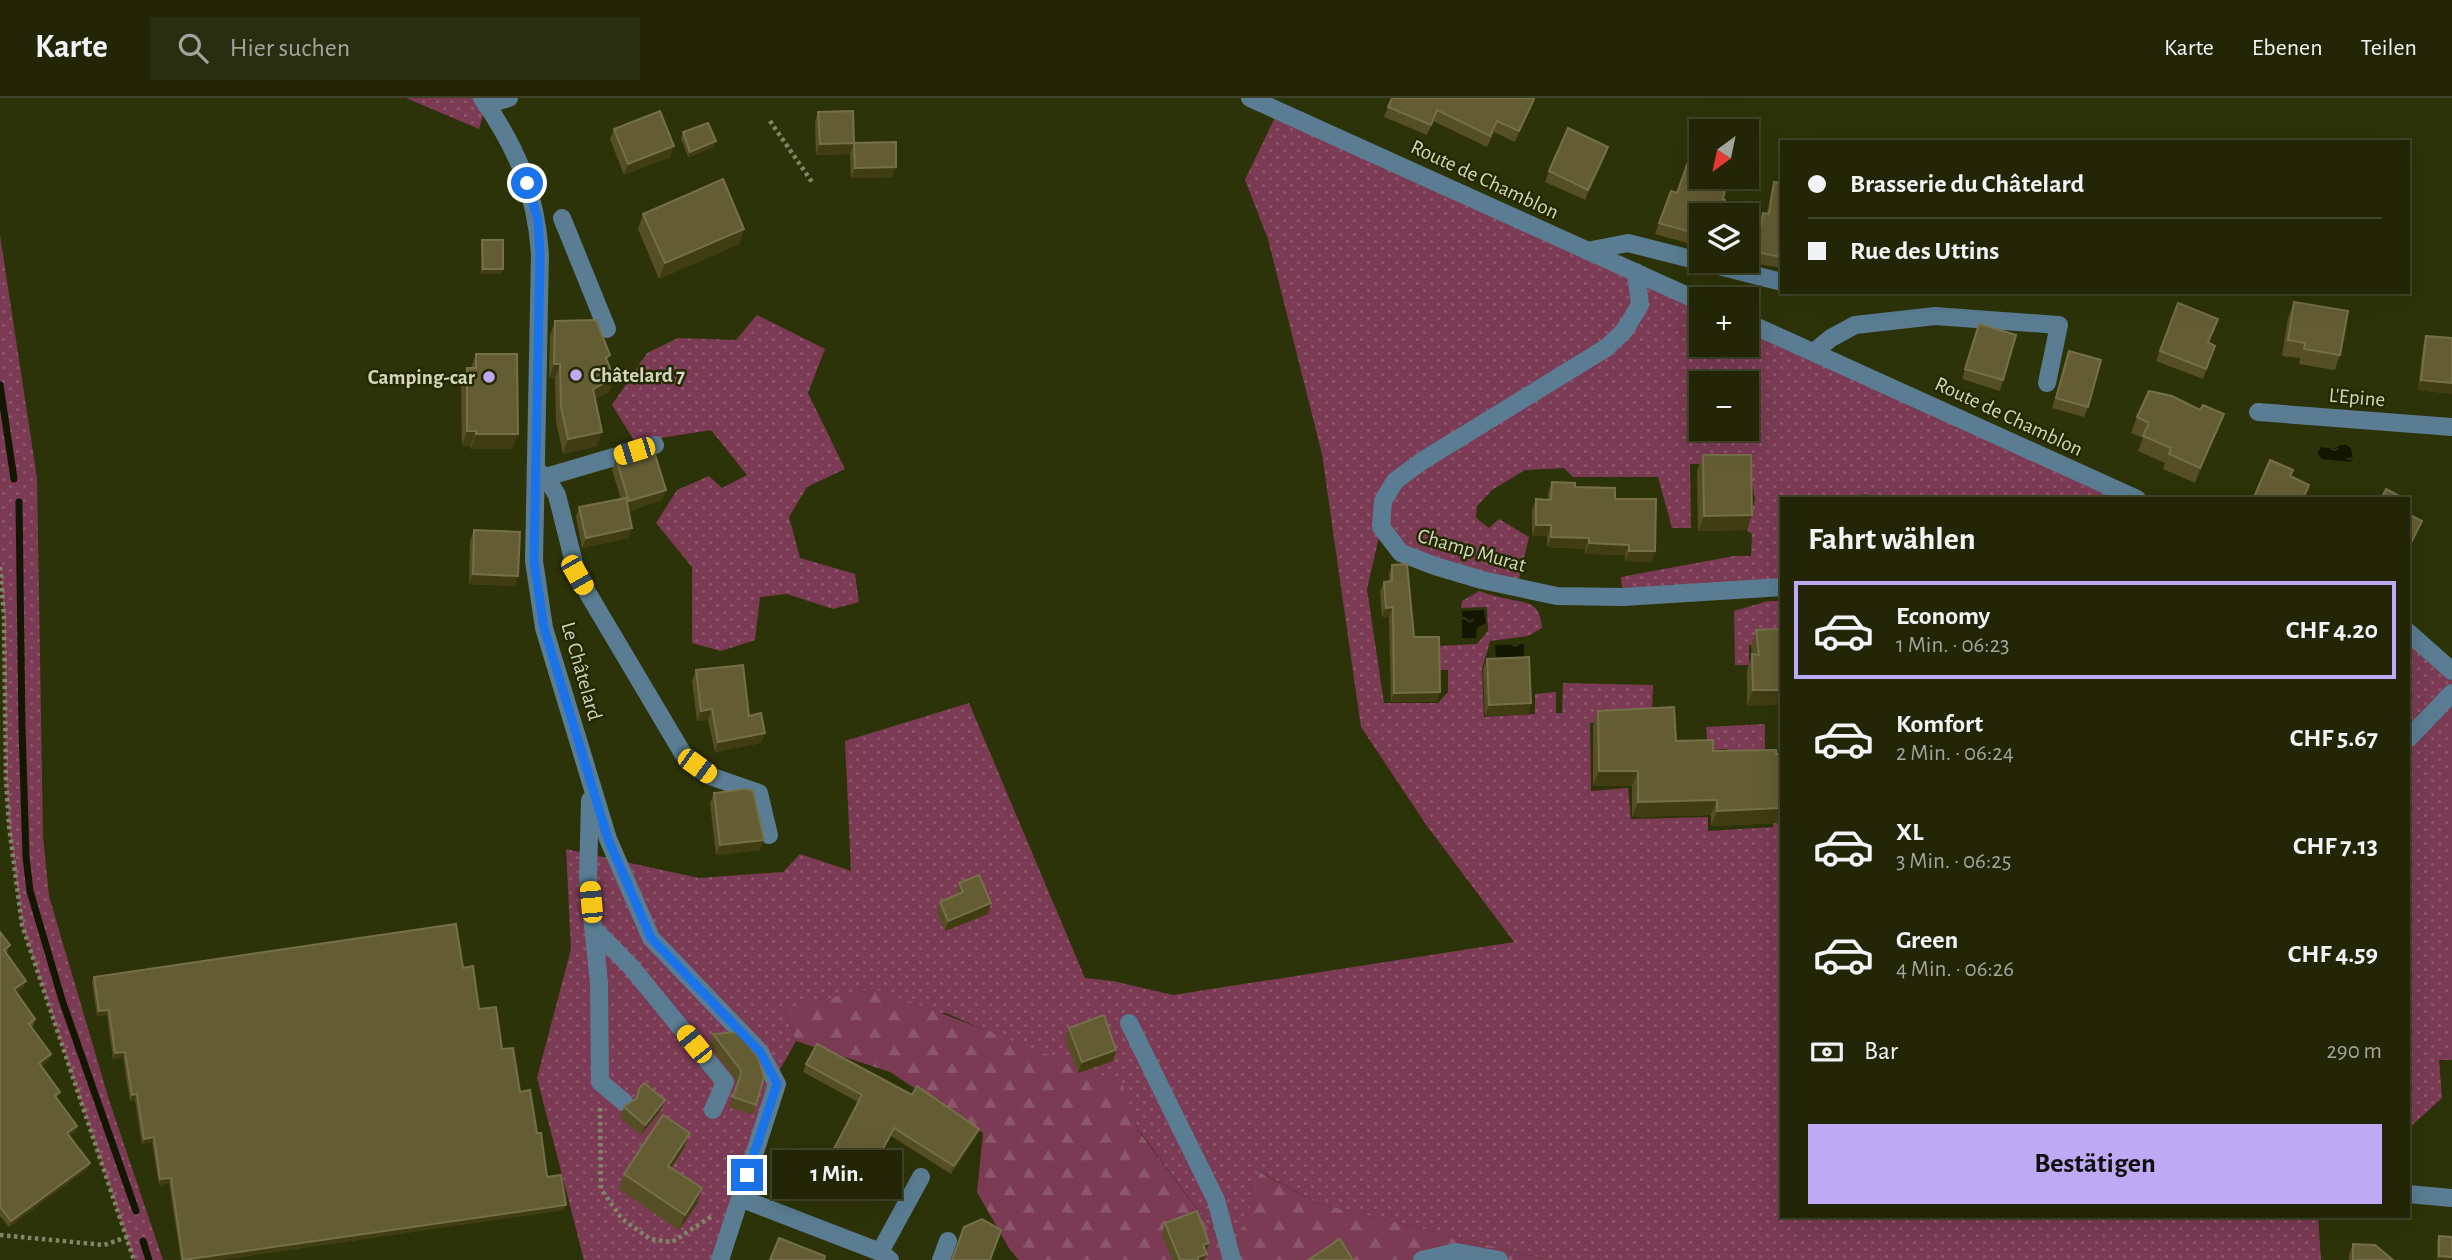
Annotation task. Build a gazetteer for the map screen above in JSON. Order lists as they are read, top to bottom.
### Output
{
  "streets": {
    "street": [
      "Route de Chamblon",
      "L'Epine",
      "Champ Murat",
      "Le Châtelard"
    ]
  },
  "crossings": [
    ["Route de Chamblon", "Champ Murat"]
  ],
  "places": ["Châtelard 7", "Camping-car"],
  "north": "bottom left",
  "page": {
    "header": "Karte",
    "search": "Hier suchen",
    "nav": ["Karte", "Ebenen", "Teilen"],
    "map_buttons": ["+", "−"],
    "banner": ["Brasserie du Châtelard", "Rue des Uttins"],
    "heading": "Fahrt wählen",
    "list": [
      {
        "name": "Economy",
        "note": "1 Min. · 06:23",
        "value": "CHF 4.20"
      },
      {
        "name": "Komfort",
        "note": "2 Min. · 06:24",
        "value": "CHF 5.67"
      },
      {
        "name": "XL",
        "note": "3 Min. · 06:25",
        "value": "CHF 7.13"
      },
      {
        "name": "Green",
        "note": "4 Min. · 06:26",
        "value": "CHF 4.59"
      }
    ],
    "pay": ["Bar", "290 m"],
    "buttons": "Bestätigen",
    "bubble": "1 Min."
  }
}
